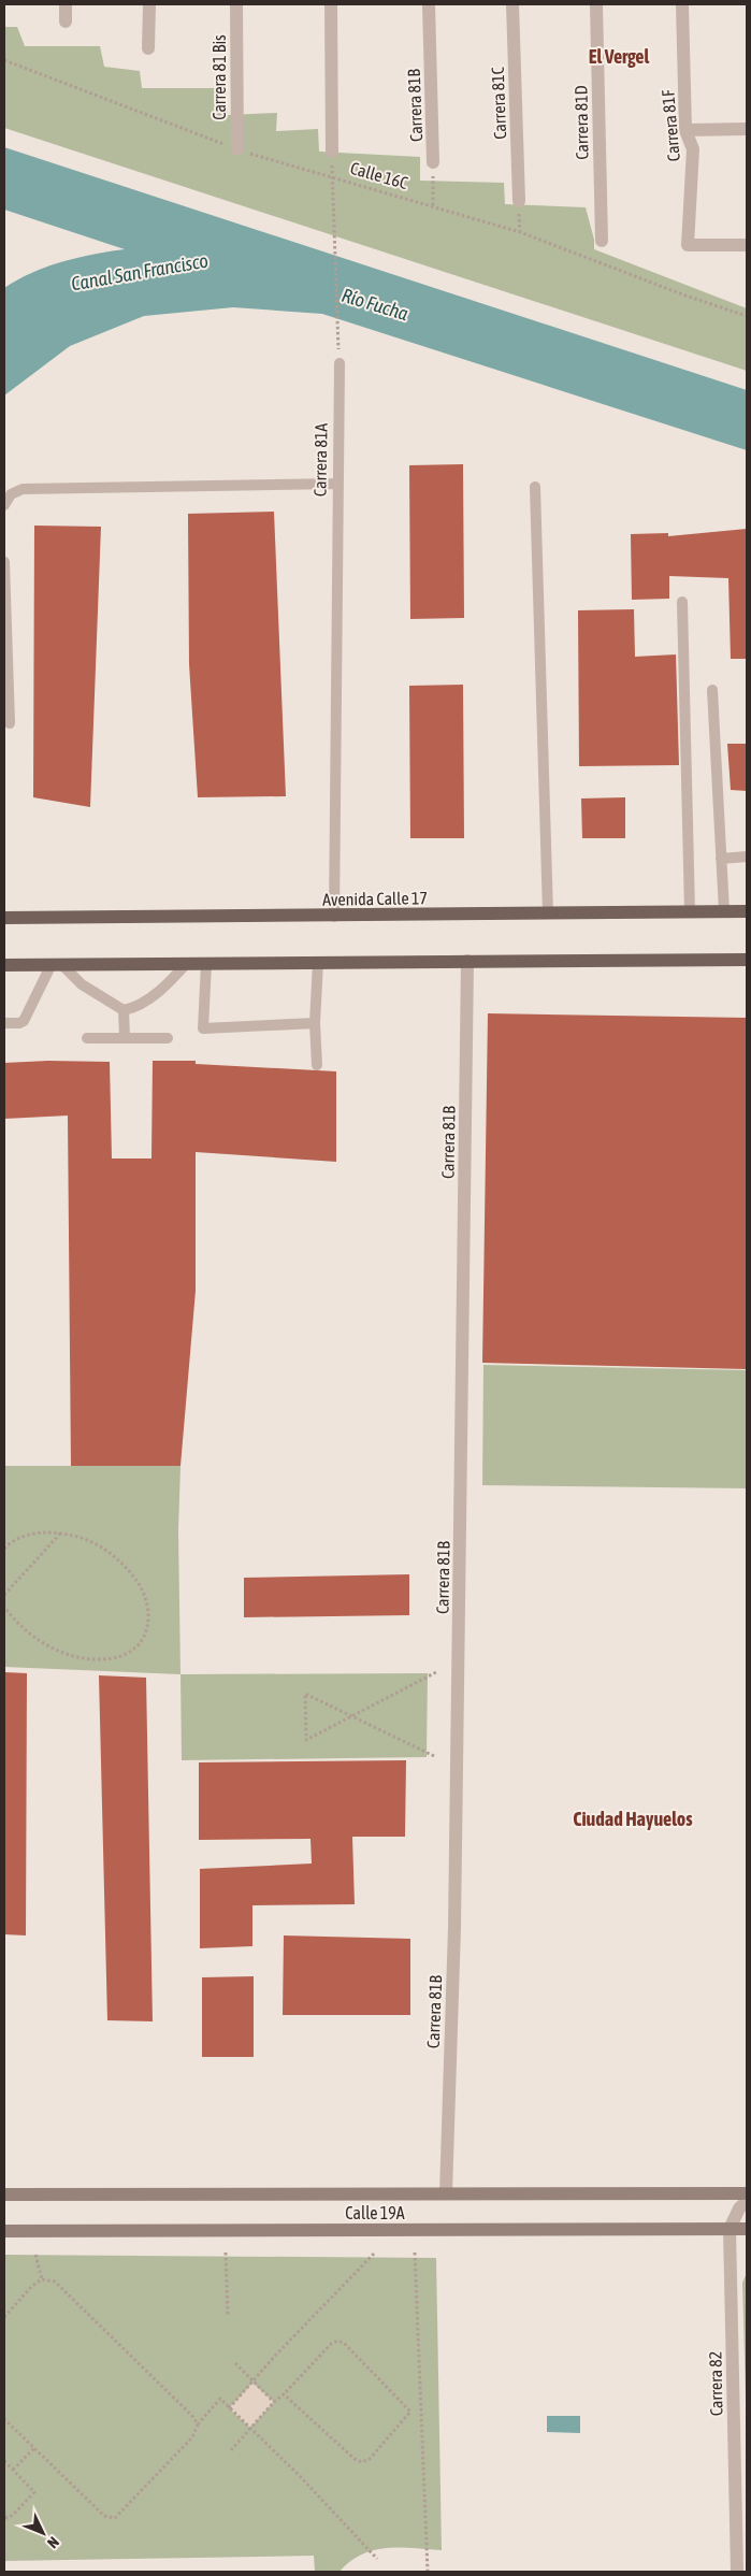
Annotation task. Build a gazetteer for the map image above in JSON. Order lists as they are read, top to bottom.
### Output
{
  "streets": {
    "main road": ["Avenida Calle 17"],
    "street": [
      "Carrera 81 Bis",
      "Carrera 81C",
      "Carrera 81B",
      "Carrera 81D",
      "Carrera 81F",
      "Calle 19A",
      "Carrera 82"
    ],
    "lane": ["Carrera 81A"],
    "path": ["Calle 16C"]
  },
  "crossings": [
    ["Carrera 81 Bis", "Calle 16C"],
    ["Carrera 81B", "Calle 16C"],
    ["Carrera 81B", "Calle 19A"],
    ["Carrera 81A", "Avenida Calle 17"],
    ["Calle 19A", "Carrera 82"]
  ],
  "districts": ["El Vergel", "Ciudad Hayuelos"],
  "water": ["Canal San Francisco", "Río Fucha"],
  "north": "bottom right"
}
